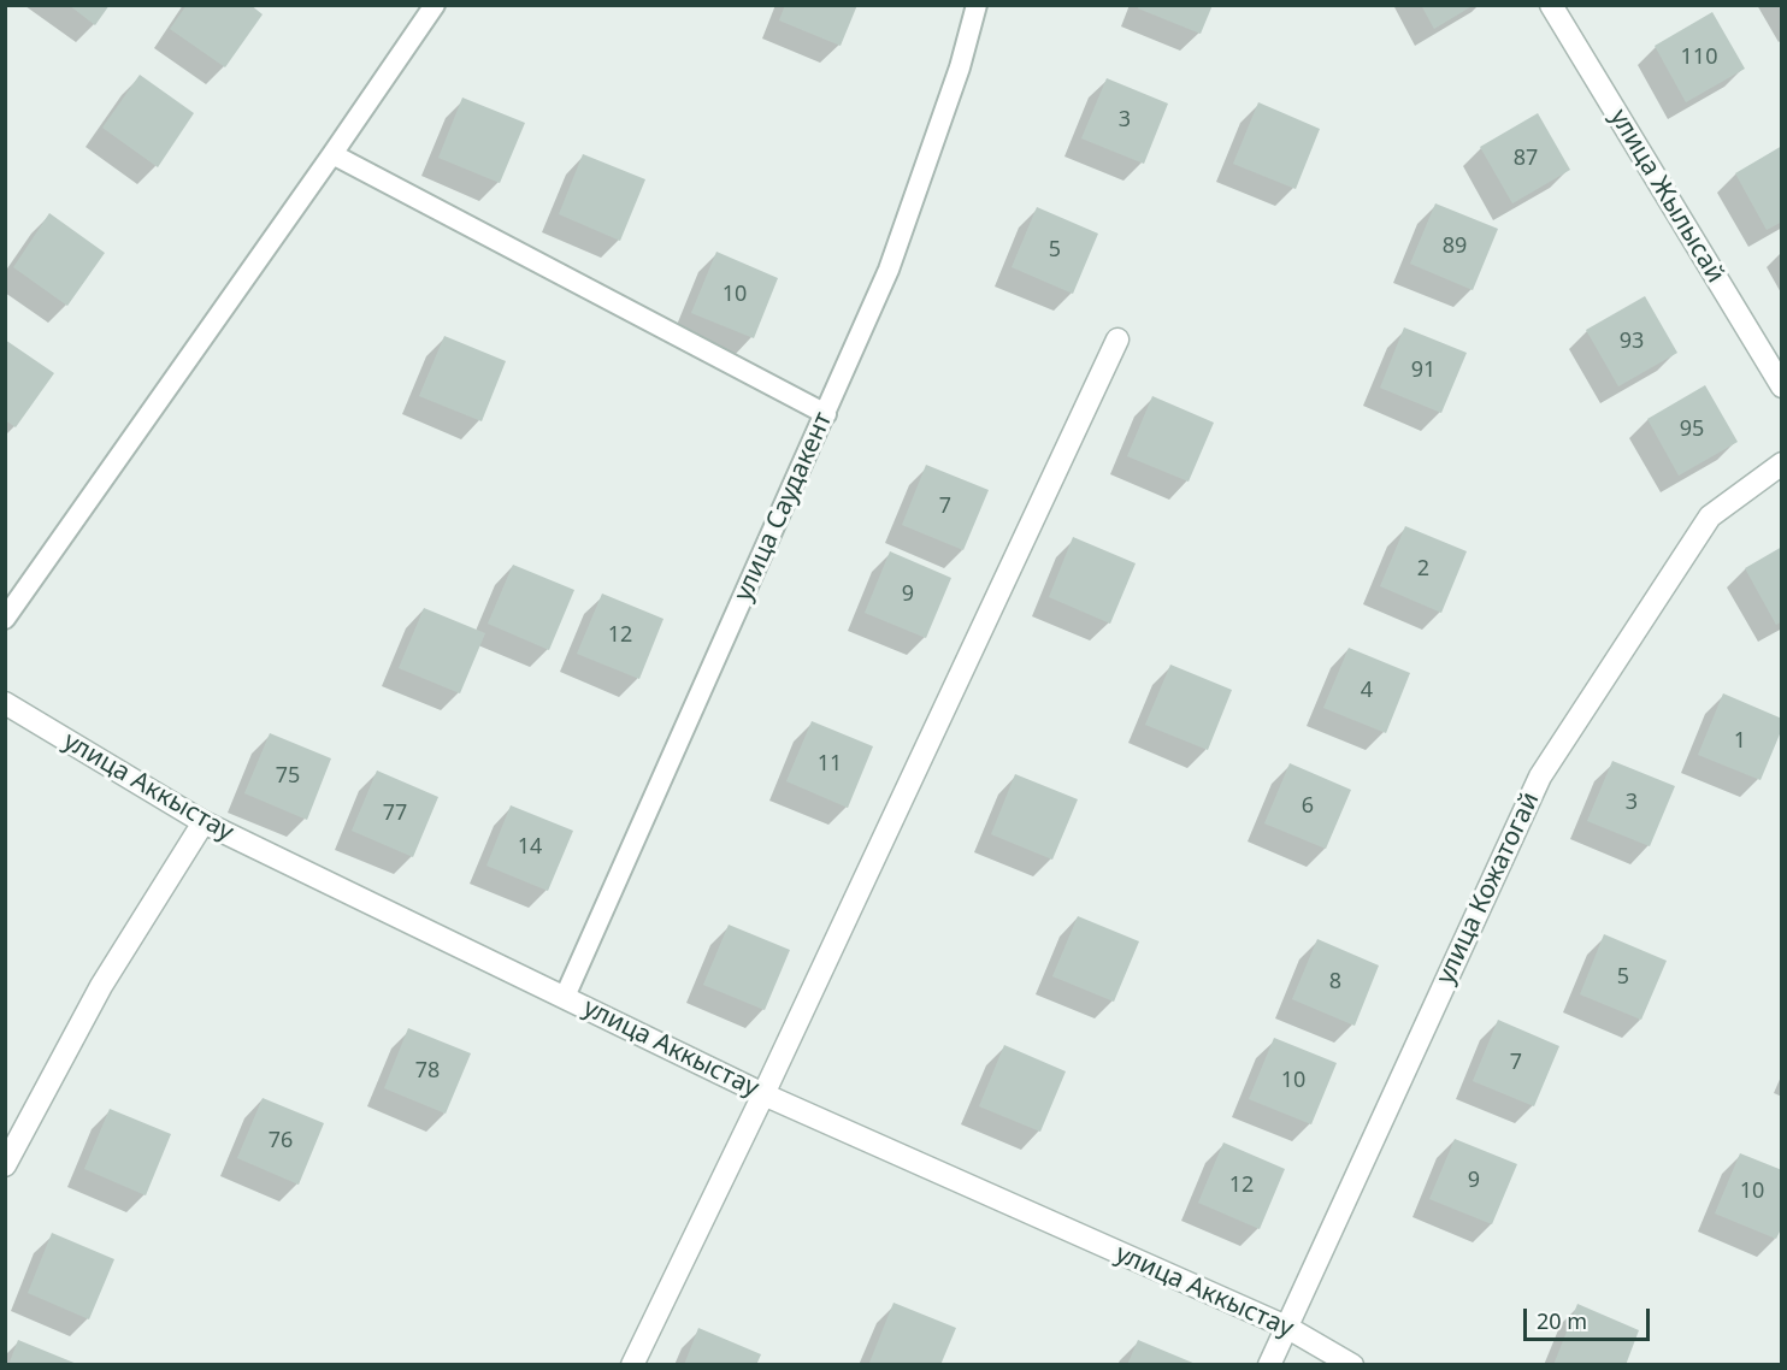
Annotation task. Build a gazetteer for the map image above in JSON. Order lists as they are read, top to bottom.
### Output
{
  "streets": {
    "street": ["улица Жылысай", "улица Аккыстау", "улица Кожатогай"],
    "lane": ["улица Саудакент"]
  },
  "crossings": [
    ["улица Саудакент", "улица Аккыстау"],
    ["улица Аккыстау", "улица Кожатогай"]
  ],
  "house_numbers": [
    "110",
    "3",
    "87",
    "89",
    "5",
    "10",
    "93",
    "91",
    "95",
    "7",
    "2",
    "9",
    "12",
    "4",
    "1",
    "11",
    "75",
    "3",
    "6",
    "77",
    "14",
    "5",
    "8",
    "7",
    "78",
    "10",
    "76",
    "9",
    "12",
    "10"
  ],
  "scale_bar": "20 m"
}
